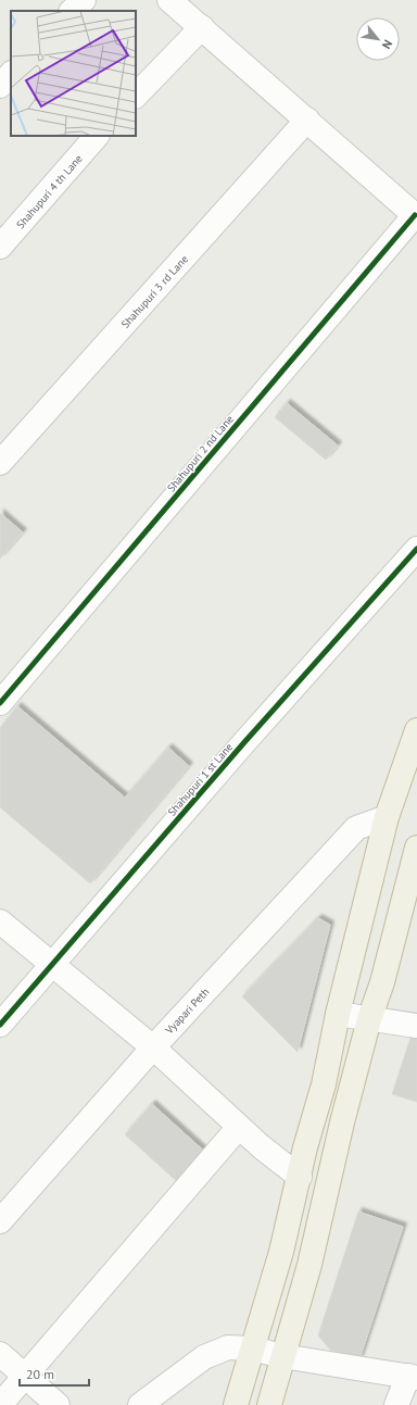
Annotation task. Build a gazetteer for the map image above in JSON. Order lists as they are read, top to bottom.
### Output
{
  "streets": {
    "street": [
      "Shahupuri 4 th Lane",
      "Shahupuri 3 rd Lane",
      "Shahupuri 2 nd Lane",
      "Shahupuri 1 st Lane",
      "Vyapari Peth"
    ]
  },
  "scale_bar": "20 m",
  "north": "bottom right"
}
